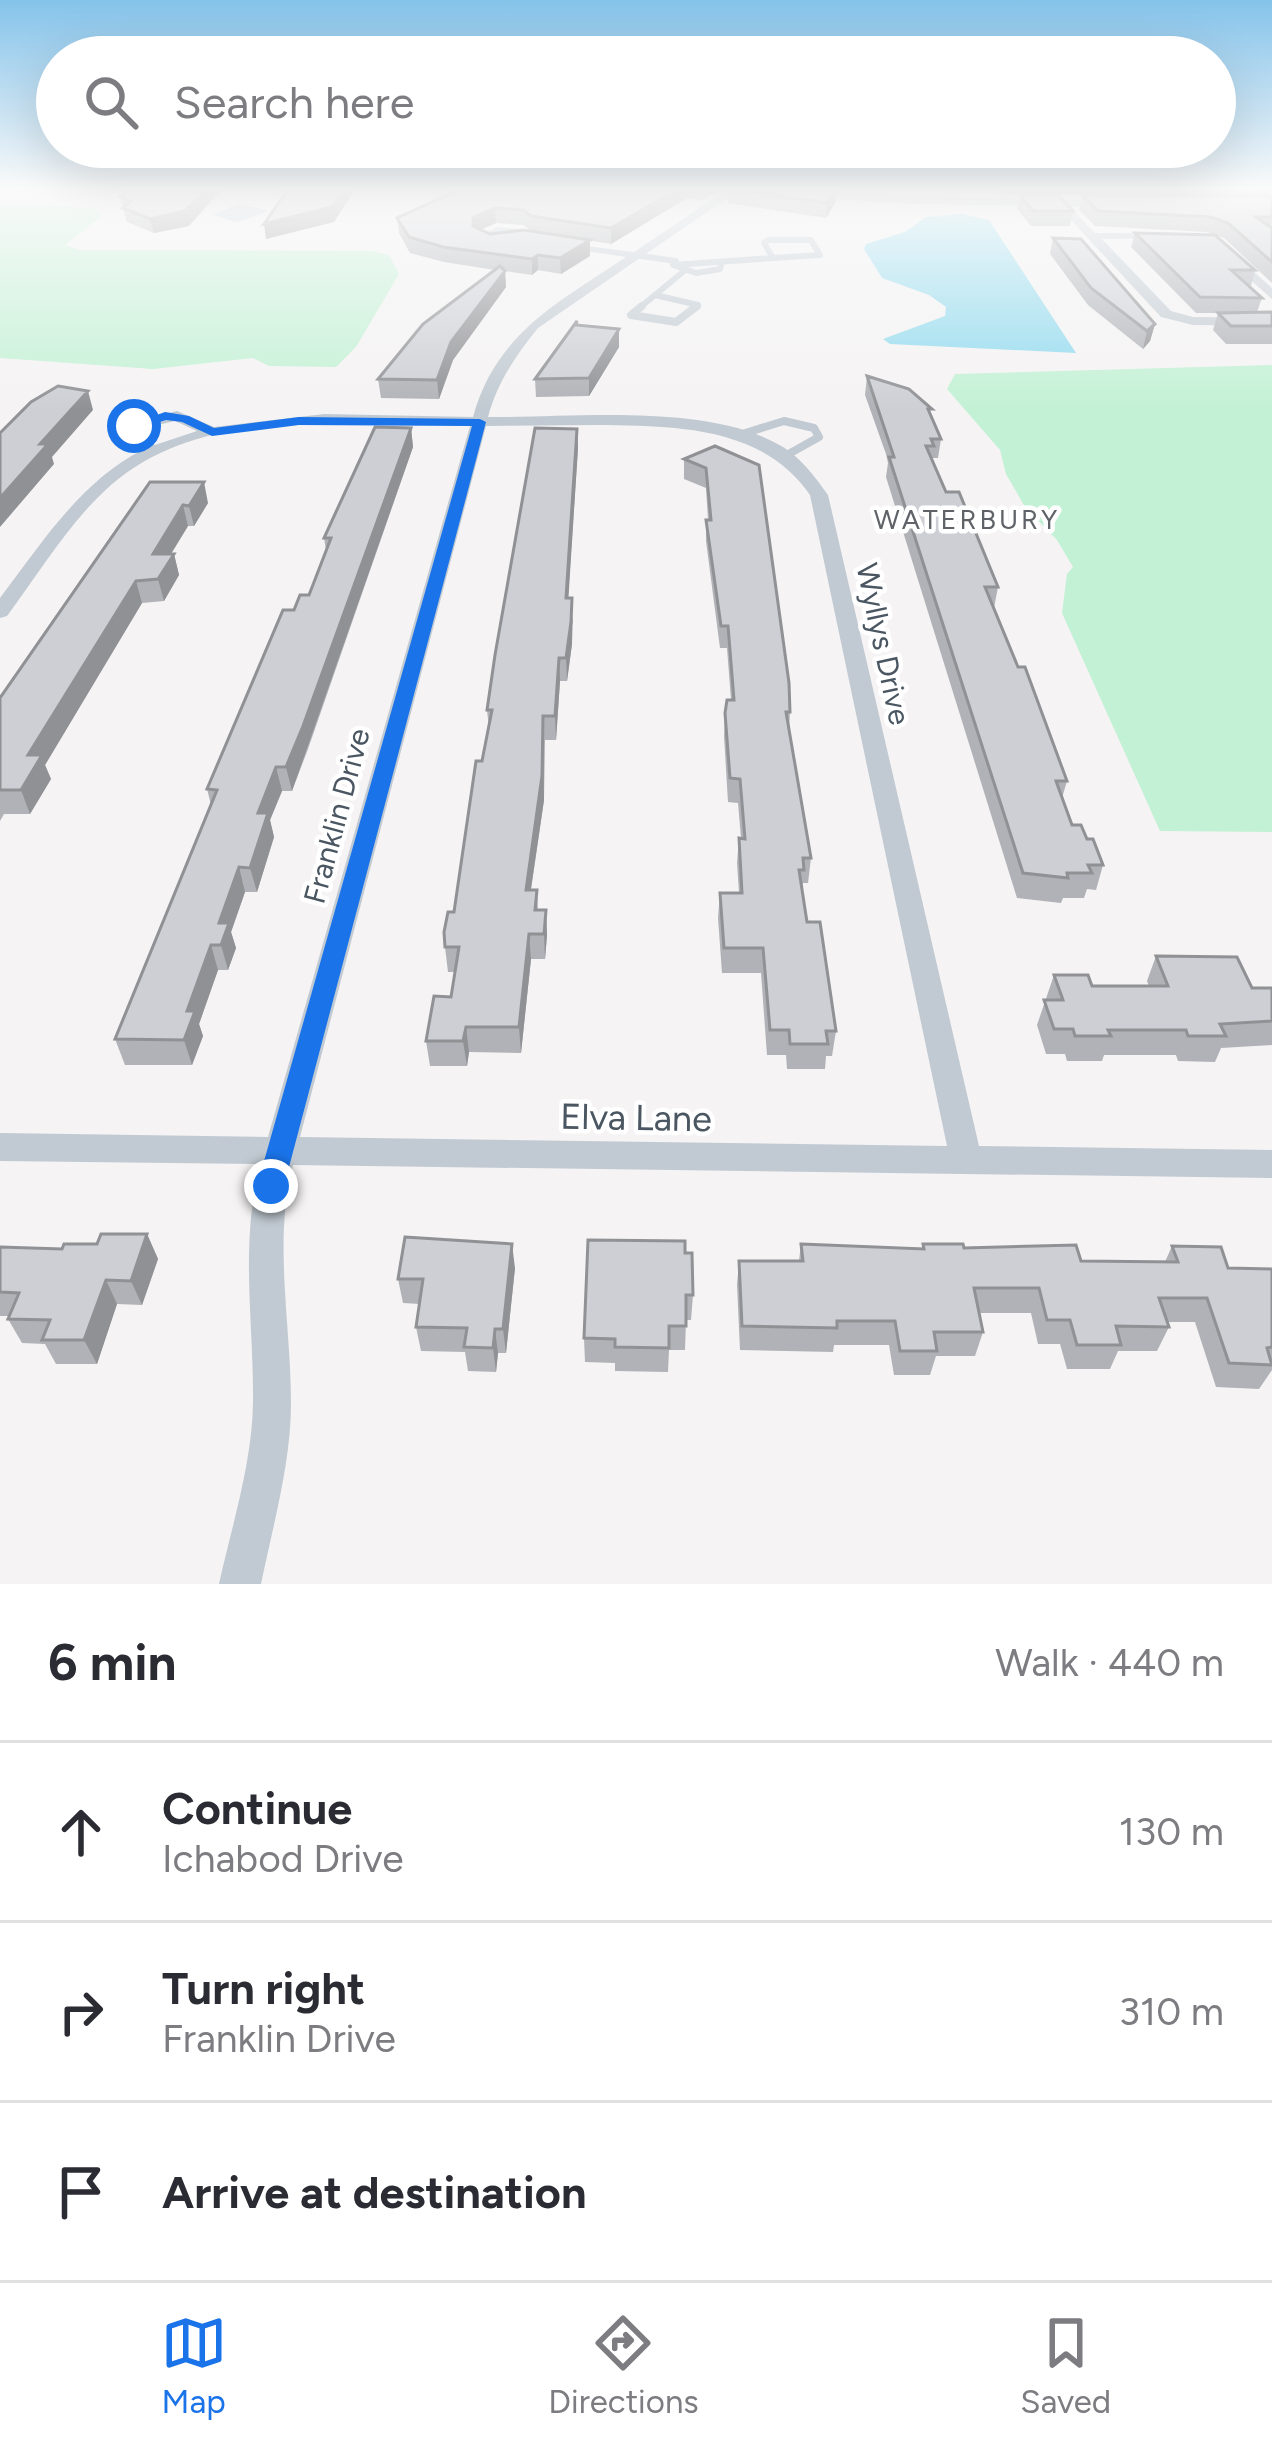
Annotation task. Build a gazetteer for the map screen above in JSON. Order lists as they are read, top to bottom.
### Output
{
  "streets": {
    "street": ["Wyllys Drive", "Franklin Drive", "Elva Lane"]
  },
  "crossings": [
    ["Wyllys Drive", "Franklin Drive"],
    ["Wyllys Drive", "Elva Lane"],
    ["Franklin Drive", "Elva Lane"]
  ],
  "districts": ["WATERBURY"],
  "page": {
    "search": "Search here",
    "heading": ["6 min", "Walk · 440 m"],
    "list": [
      ["Continue", "Ichabod Drive", "130 m"],
      ["Turn right", "Franklin Drive", "310 m"],
      "Arrive at destination"
    ],
    "nav": ["Map", "Directions", "Saved"]
  }
}
